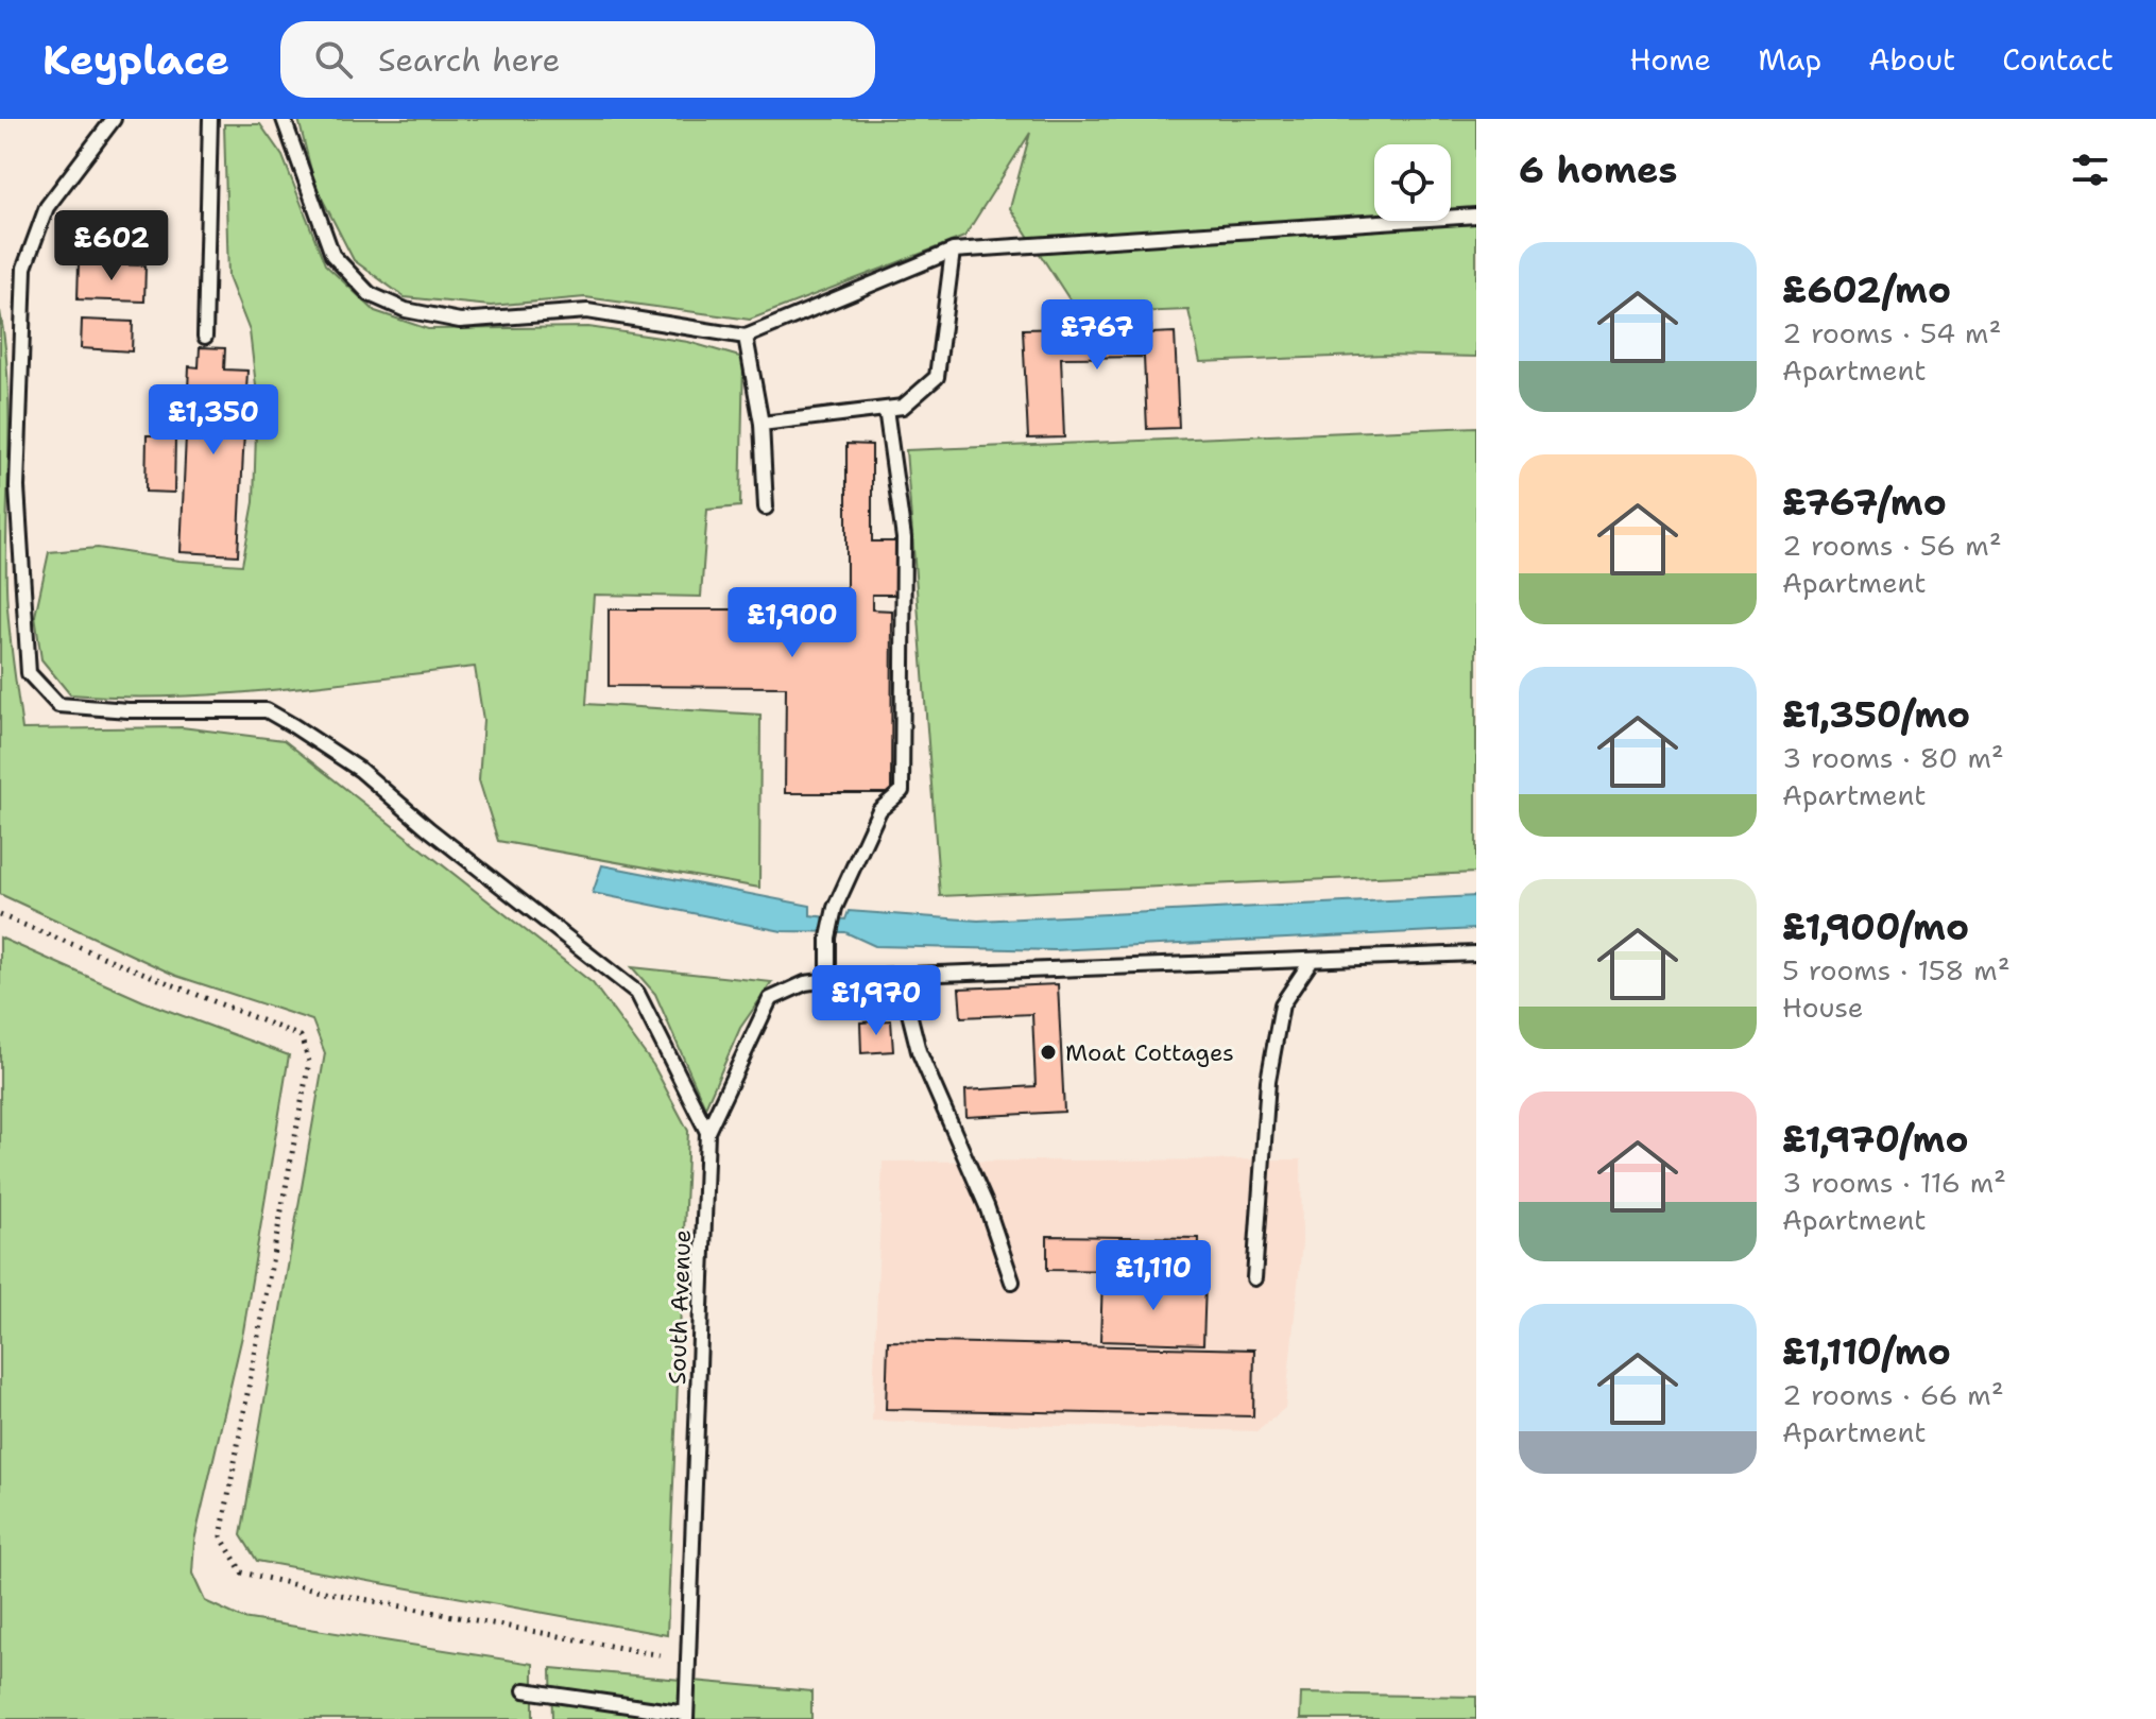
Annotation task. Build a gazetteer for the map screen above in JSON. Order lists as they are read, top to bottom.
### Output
{
  "streets": {
    "lane": ["South Avenue"]
  },
  "places": ["Moat Cottages"],
  "page": {
    "header": "Keyplace",
    "search": "Search here",
    "nav": [
      "Home",
      "Map",
      "About",
      "Contact"
    ],
    "heading": "6 homes",
    "price": [
      "£602",
      "£767",
      "£1,350",
      "£1,900",
      "£1,970",
      "£1,110"
    ],
    "list": [
      {
        "name": "£602/mo",
        "note": "2 rooms · 54 m² · Apartment"
      },
      {
        "name": "£767/mo",
        "note": "2 rooms · 56 m² · Apartment"
      },
      {
        "name": "£1,350/mo",
        "note": "3 rooms · 80 m² · Apartment"
      },
      {
        "name": "£1,900/mo",
        "note": "5 rooms · 158 m² · House"
      },
      {
        "name": "£1,970/mo",
        "note": "3 rooms · 116 m² · Apartment"
      },
      {
        "name": "£1,110/mo",
        "note": "2 rooms · 66 m² · Apartment"
      }
    ]
  }
}
